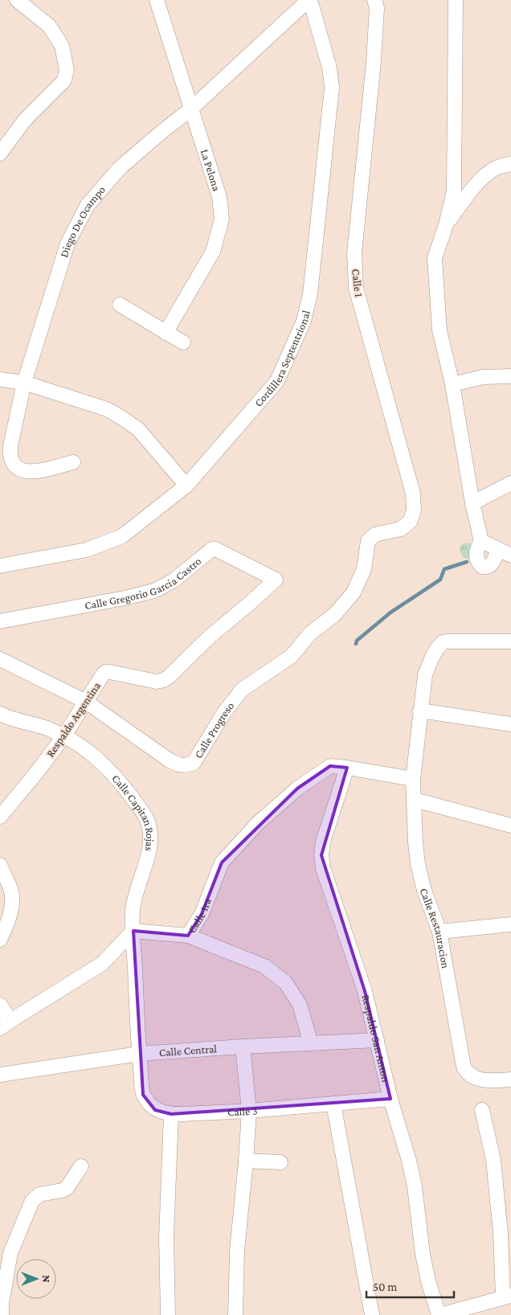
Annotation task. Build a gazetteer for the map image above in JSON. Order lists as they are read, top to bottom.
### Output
{
  "streets": {
    "street": [
      "La Pelona",
      "Diego De Ocampo",
      "Calle 1",
      "Cordillera Septentrional",
      "Calle Gregorio Garcia Castro",
      "Respaldo Argentina",
      "Calle Progreso",
      "Calle Capitan Rojas",
      "Calle 1ra",
      "Calle Restauracion",
      "Respaldo San Anton",
      "Calle Central",
      "Calle 3"
    ]
  },
  "crossings": [
    ["La Pelona", "Diego De Ocampo"],
    ["Diego De Ocampo", "Cordillera Septentrional"],
    ["Calle 1", "Calle Progreso"],
    ["Calle Gregorio Garcia Castro", "Respaldo Argentina"],
    ["Respaldo Argentina", "Calle Progreso"],
    ["Respaldo Argentina", "Calle Capitan Rojas"],
    ["Calle Capitan Rojas", "Calle 1ra"],
    ["Calle Capitan Rojas", "Calle Central"],
    ["Calle Capitan Rojas", "Calle 3"],
    ["Calle 1ra", "Respaldo San Anton"],
    ["Respaldo San Anton", "Calle Central"],
    ["Respaldo San Anton", "Calle 3"],
    ["Calle Central", "Calle 3"]
  ],
  "scale_bar": "50 m",
  "north": "right"
}
